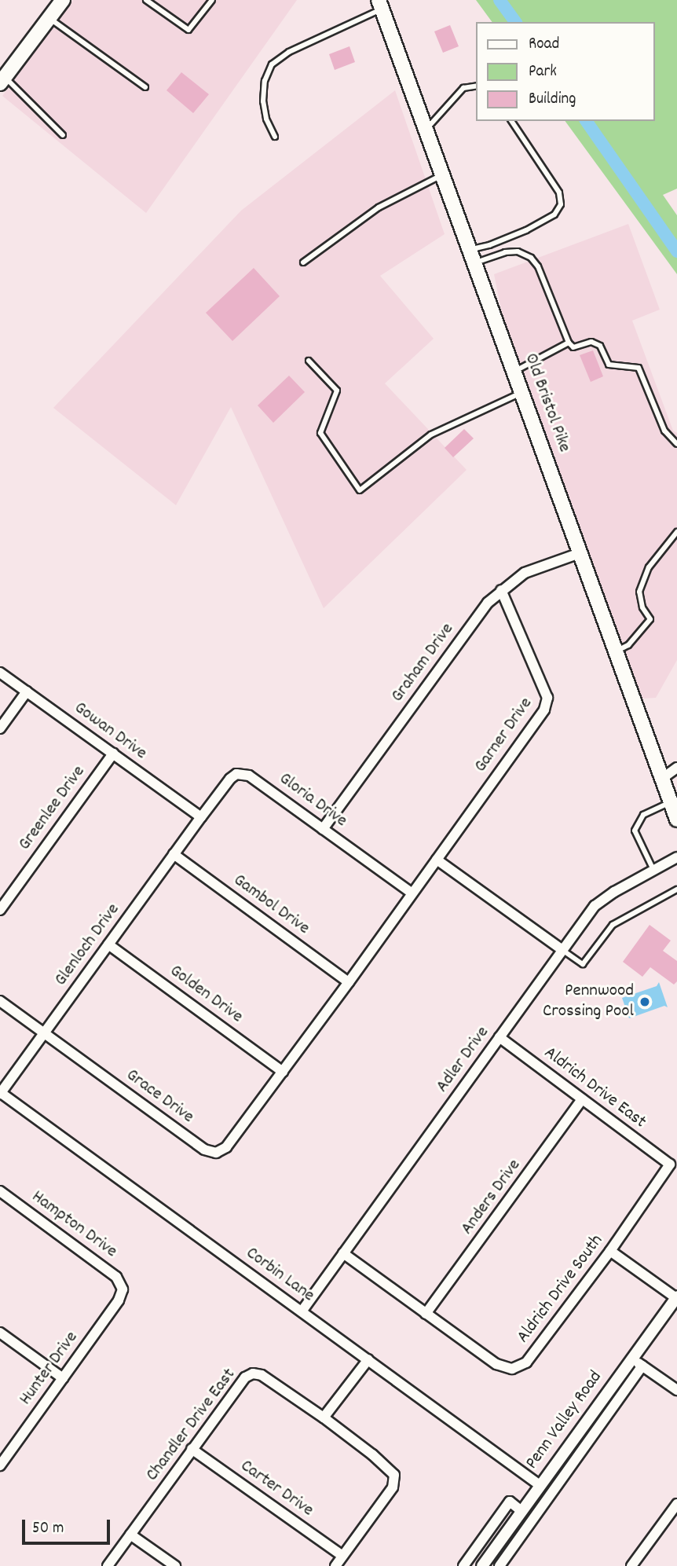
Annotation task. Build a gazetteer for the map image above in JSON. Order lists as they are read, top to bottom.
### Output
{
  "streets": {
    "main road": ["Old Bristol Pike"],
    "street": [
      "Graham Drive",
      "Gowan Drive",
      "Garner Drive",
      "Gloria Drive",
      "Greenlee Drive",
      "Gambol Drive",
      "Glenloch Drive",
      "Golden Drive",
      "Adler Drive",
      "Aldrich Drive East",
      "Grace Drive",
      "Anders Drive",
      "Hampton Drive",
      "Corbin Lane",
      "Aldrich Drive South",
      "Hunter Drive",
      "Penn Valley Road",
      "Chandler Drive East",
      "Carter Drive"
    ]
  },
  "crossings": [
    ["Old Bristol Pike", "Graham Drive"],
    ["Graham Drive", "Garner Drive"],
    ["Graham Drive", "Gloria Drive"],
    ["Gowan Drive", "Gloria Drive"],
    ["Gowan Drive", "Greenlee Drive"],
    ["Gowan Drive", "Glenloch Drive"],
    ["Garner Drive", "Gloria Drive"],
    ["Garner Drive", "Gambol Drive"],
    ["Garner Drive", "Golden Drive"],
    ["Garner Drive", "Grace Drive"],
    ["Gloria Drive", "Glenloch Drive"],
    ["Gambol Drive", "Glenloch Drive"],
    ["Glenloch Drive", "Golden Drive"],
    ["Glenloch Drive", "Grace Drive"],
    ["Glenloch Drive", "Corbin Lane"],
    ["Golden Drive", "Grace Drive"],
    ["Adler Drive", "Aldrich Drive East"],
    ["Adler Drive", "Corbin Lane"],
    ["Aldrich Drive East", "Anders Drive"],
    ["Aldrich Drive East", "Aldrich Drive South"],
    ["Anders Drive", "Aldrich Drive South"],
    ["Hampton Drive", "Hunter Drive"],
    ["Corbin Lane", "Penn Valley Road"],
    ["Chandler Drive East", "Carter Drive"]
  ],
  "places": ["Pennwood Crossing Pool"],
  "legend": ["Road", "Park", "Building"],
  "scale_bar": "50 m"
}
